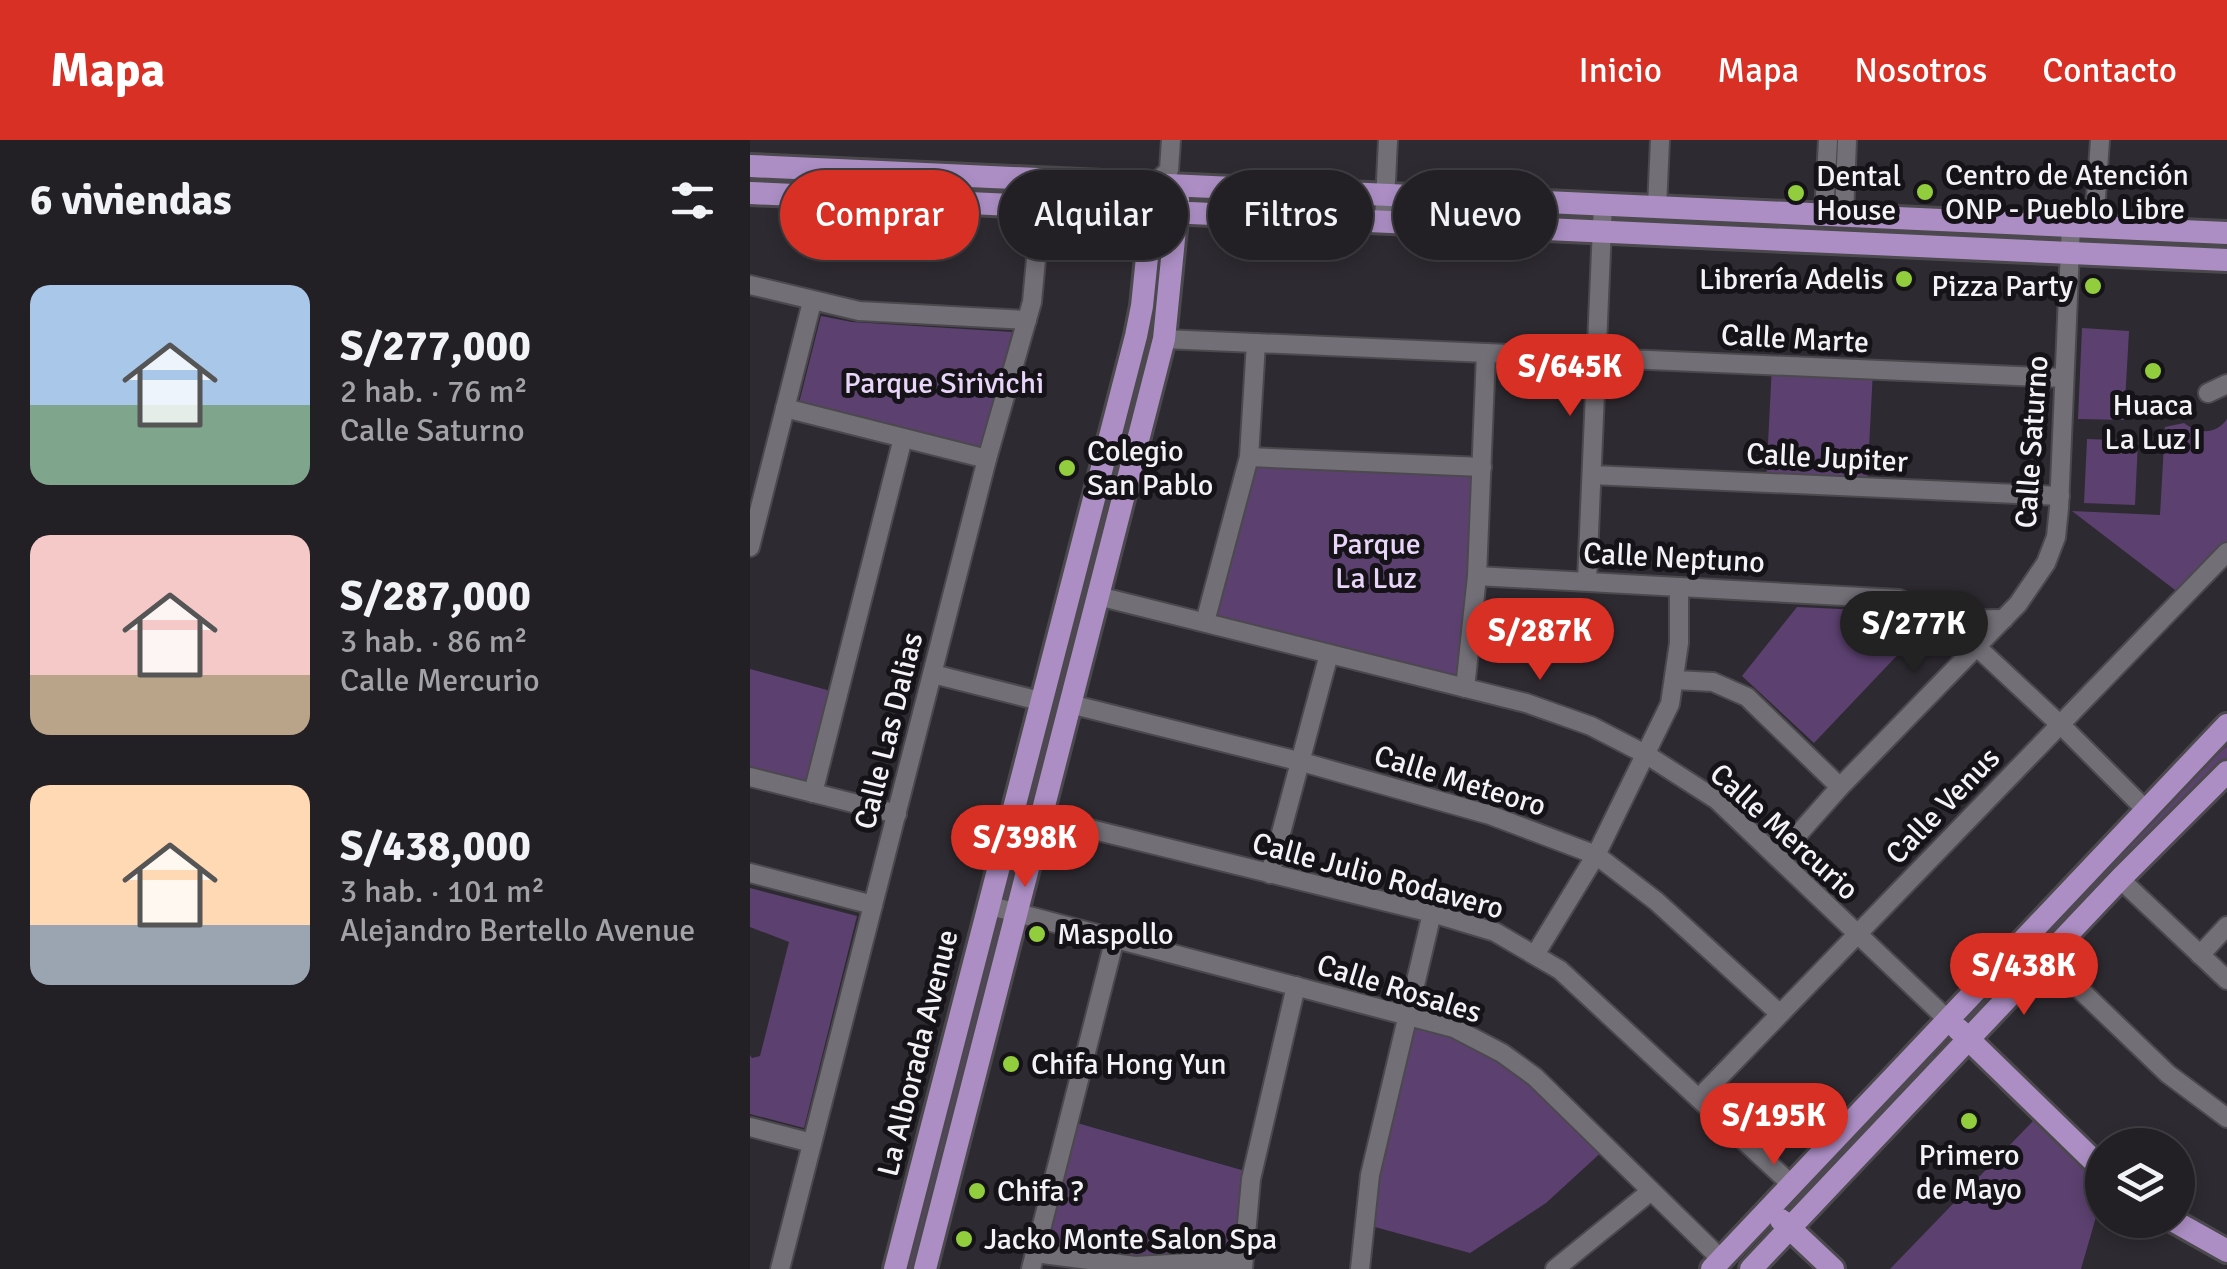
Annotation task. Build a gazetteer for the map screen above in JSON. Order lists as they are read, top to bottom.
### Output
{
  "streets": {
    "main road": ["La Alborada Avenue"],
    "street": [
      "Calle Marte",
      "Calle Saturno",
      "Calle Jupiter",
      "Calle Neptuno",
      "Calle Las Dalias",
      "Calle Meteoro",
      "Calle Venus",
      "Calle Mercurio",
      "Calle Julio Rodavero",
      "Calle Rosales"
    ]
  },
  "crossings": [
    ["Calle Marte", "Calle Saturno"],
    ["Calle Marte", "La Alborada Avenue"],
    ["Calle Saturno", "Calle Jupiter"],
    ["Calle Saturno", "Calle Neptuno"],
    ["Calle Saturno", "Calle Mercurio"],
    ["Calle Neptuno", "Calle Venus"],
    ["Calle Meteoro", "Calle Venus"],
    ["Calle Meteoro", "La Alborada Avenue"],
    ["Calle Venus", "Calle Mercurio"],
    ["Calle Venus", "Calle Julio Rodavero"],
    ["Calle Mercurio", "La Alborada Avenue"],
    ["Calle Julio Rodavero", "La Alborada Avenue"],
    ["Calle Rosales", "La Alborada Avenue"]
  ],
  "parks": ["Parque Sirivichi", "Parque La Luz"],
  "places": [
    "Centro de Atención ONP - Pueblo Libre",
    "Dental House",
    "Librería Adelis",
    "Pizza Party",
    "Huaca La Luz I",
    "Colegio San Pablo",
    "Maspollo",
    "Chifa Hong Yun",
    "Primero de Mayo",
    "Chifa ?",
    "Jacko Monte Salon Spa"
  ],
  "page": {
    "header": "Mapa",
    "nav": [
      "Inicio",
      "Mapa",
      "Nosotros",
      "Contacto"
    ],
    "heading": "6 viviendas",
    "chip": [
      "Comprar",
      "Alquilar",
      "Filtros",
      "Nuevo"
    ],
    "list": [
      {
        "name": "S/277,000",
        "note": "2 hab. · 76 m² · Calle Saturno"
      },
      {
        "name": "S/287,000",
        "note": "3 hab. · 86 m² · Calle Mercurio"
      },
      {
        "name": "S/438,000",
        "note": "3 hab. · 101 m² · Alejandro Bertello Avenue"
      }
    ],
    "price": [
      "S/645K",
      "S/277K",
      "S/287K",
      "S/398K",
      "S/438K",
      "S/195K"
    ]
  }
}
